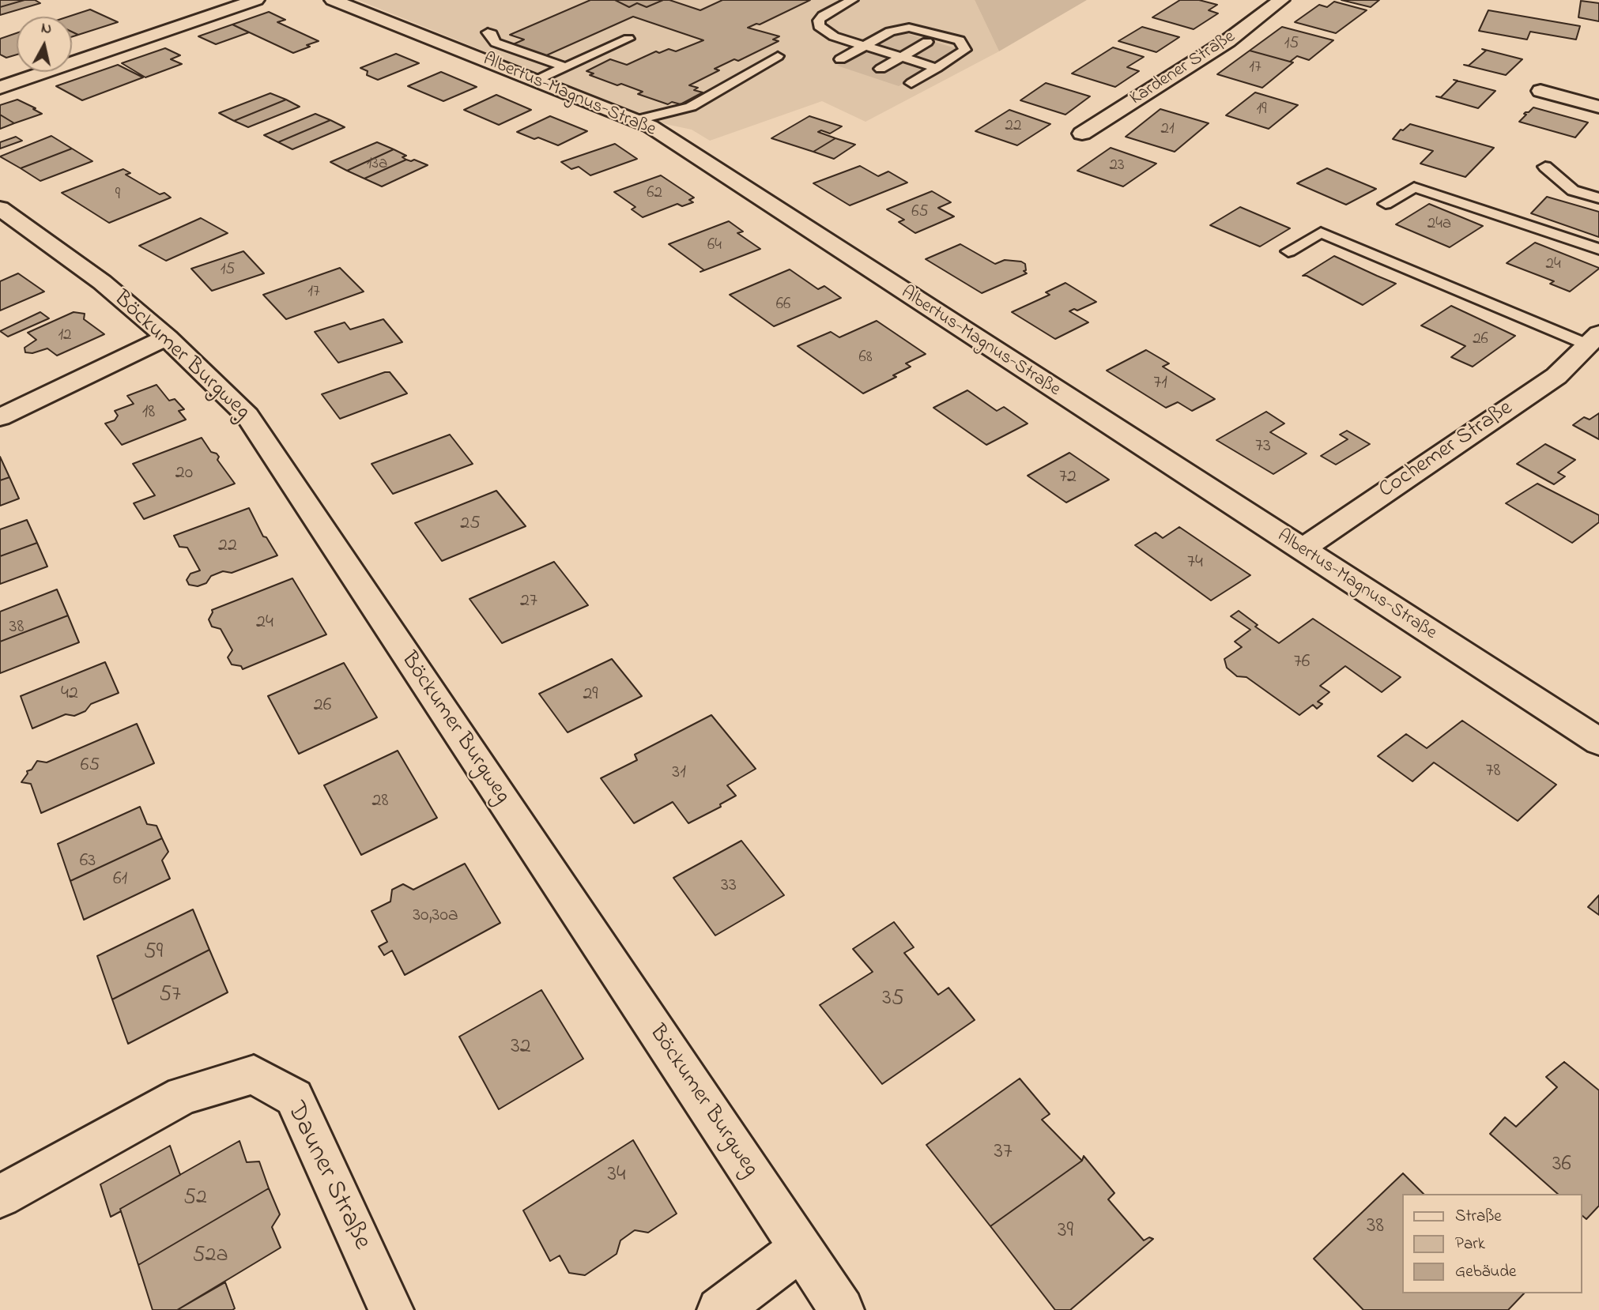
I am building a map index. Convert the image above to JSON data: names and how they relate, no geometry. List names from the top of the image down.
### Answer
{
  "streets": {
    "street": [
      "Kardener Straße",
      "Albertus-Magnus-Straße",
      "Böckumer Burgweg",
      "Cochemer Straße",
      "Dauner Straße"
    ]
  },
  "crossings": [
    ["Albertus-Magnus-Straße", "Cochemer Straße"]
  ],
  "house_numbers": [
    "15",
    "17",
    "19",
    "22",
    "21",
    "13a",
    "23",
    "62",
    "9",
    "65",
    "24a",
    "64",
    "24",
    "15",
    "17",
    "66",
    "12",
    "26",
    "68",
    "71",
    "18",
    "73",
    "20",
    "72",
    "25",
    "22",
    "74",
    "27",
    "24",
    "38",
    "76",
    "42",
    "29",
    "26",
    "65",
    "78",
    "31",
    "28",
    "63",
    "61",
    "33",
    "30,30a",
    "59",
    "57",
    "35",
    "32",
    "37",
    "36",
    "34",
    "52",
    "38",
    "39",
    "52a"
  ],
  "legend": ["Straße", "Park", "Gebäude"],
  "north": "top"
}
